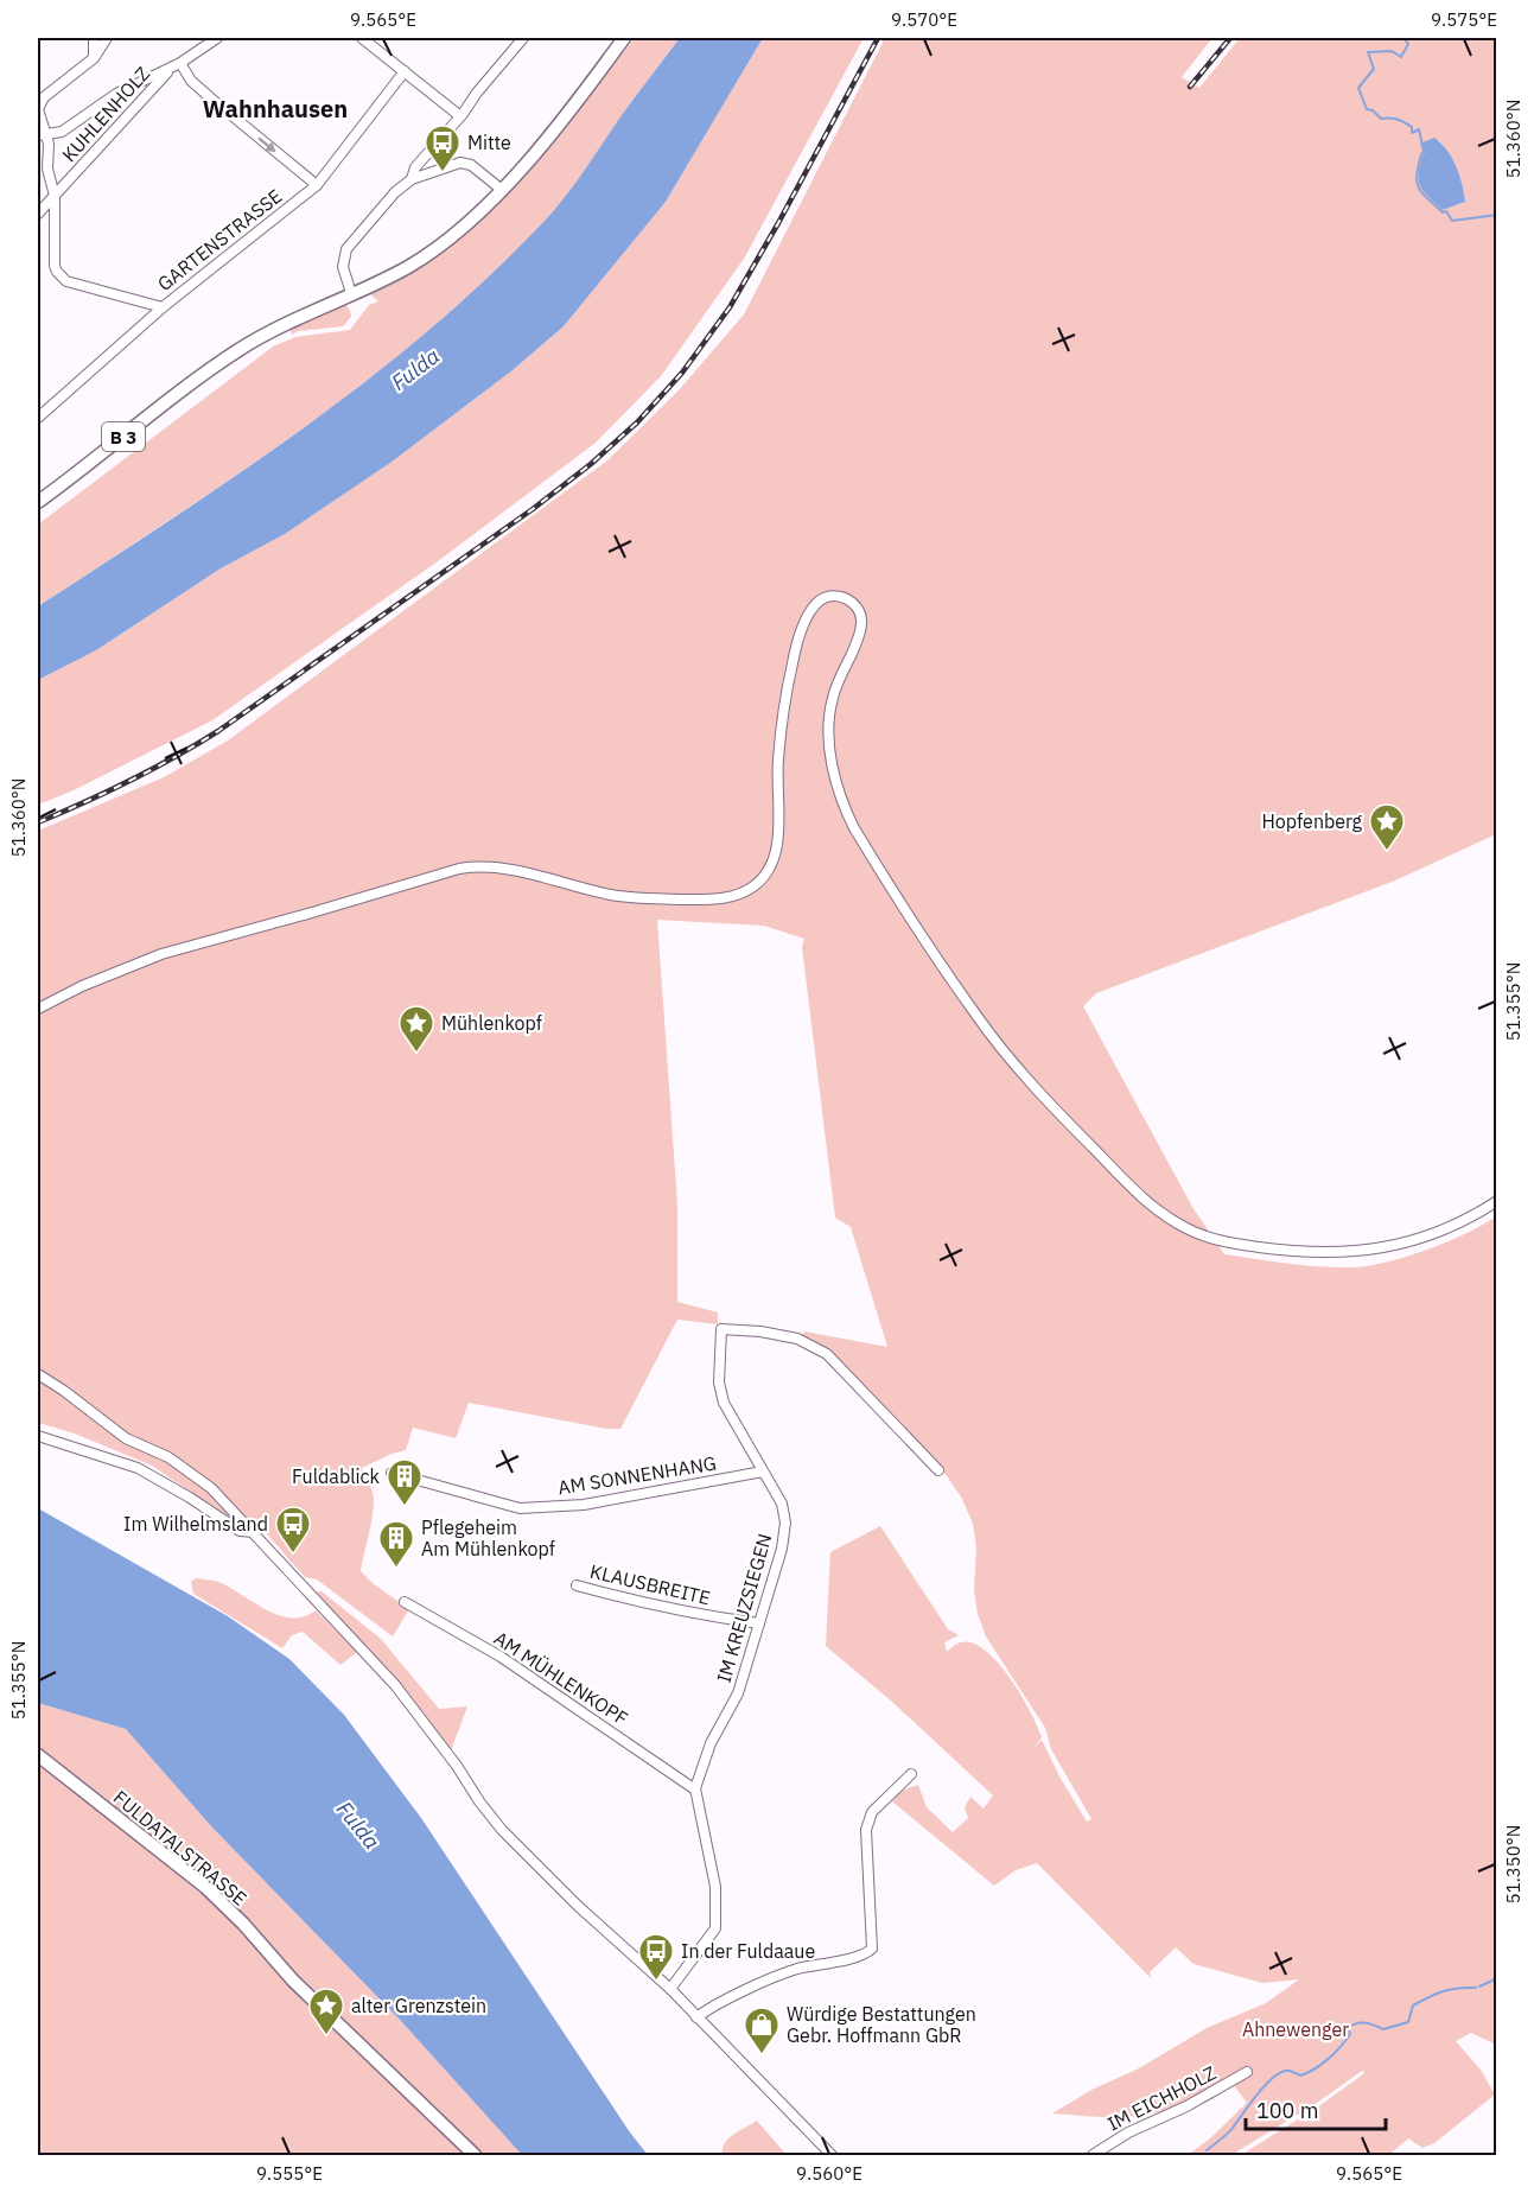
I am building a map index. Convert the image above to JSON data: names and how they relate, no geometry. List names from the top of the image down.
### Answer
{
  "streets": {
    "main road": ["B 3", "FULDATALSTRASSE"],
    "street": [
      "KUHLENHOLZ",
      "GARTENSTRASSE",
      "AM SONNENHANG",
      "KLAUSBREITE",
      "IM KREUZSIEGEN",
      "AM MÜHLENKOPF",
      "IM EICHHOLZ"
    ]
  },
  "crossings": [
    ["AM SONNENHANG", "IM KREUZSIEGEN"],
    ["KLAUSBREITE", "IM KREUZSIEGEN"],
    ["IM KREUZSIEGEN", "AM MÜHLENKOPF"]
  ],
  "districts": ["Wahnhausen"],
  "water": ["Fulda"],
  "parks": ["Ahnewenger"],
  "places": {
    "bus stop": ["Mitte", "Im Wilhelmsland", "In der Fuldaaue"],
    "place": ["Hopfenberg", "Mühlenkopf", "alter Grenzstein"],
    "building": ["Fuldablick", "Pflegeheim Am Mühlenkopf"],
    "shop": ["Würdige Bestattungen Gebr. Hoffmann GbR"]
  },
  "scale_bar": "100 m",
  "coordinates": [
    "9.565°E",
    "9.570°E",
    "9.575°E",
    "51.360°N",
    "51.355°N",
    "51.350°N",
    "9.555°E",
    "9.560°E"
  ]
}
